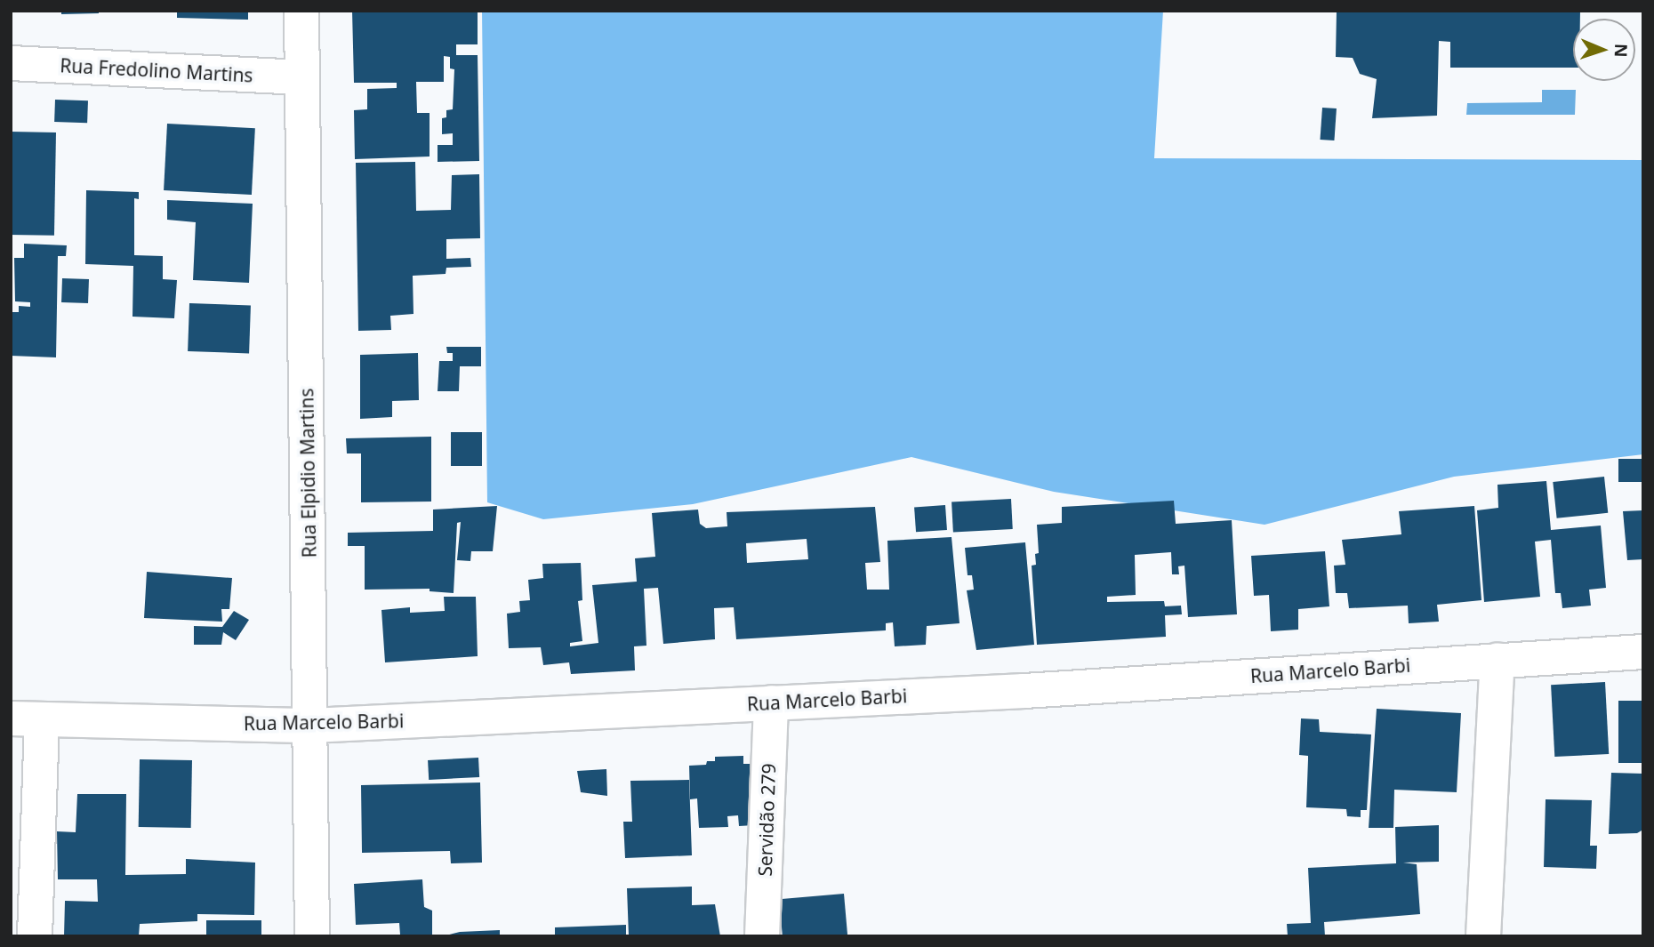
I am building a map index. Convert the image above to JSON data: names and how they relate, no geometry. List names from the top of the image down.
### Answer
{
  "streets": {
    "street": [
      "Rua Fredolino Martins",
      "Rua Elpidio Martins",
      "Rua Marcelo Barbi",
      "Servidão 279"
    ]
  },
  "crossings": [
    ["Rua Fredolino Martins", "Rua Elpidio Martins"],
    ["Rua Elpidio Martins", "Rua Marcelo Barbi"],
    ["Rua Marcelo Barbi", "Servidão 279"]
  ],
  "north": "right"
}
